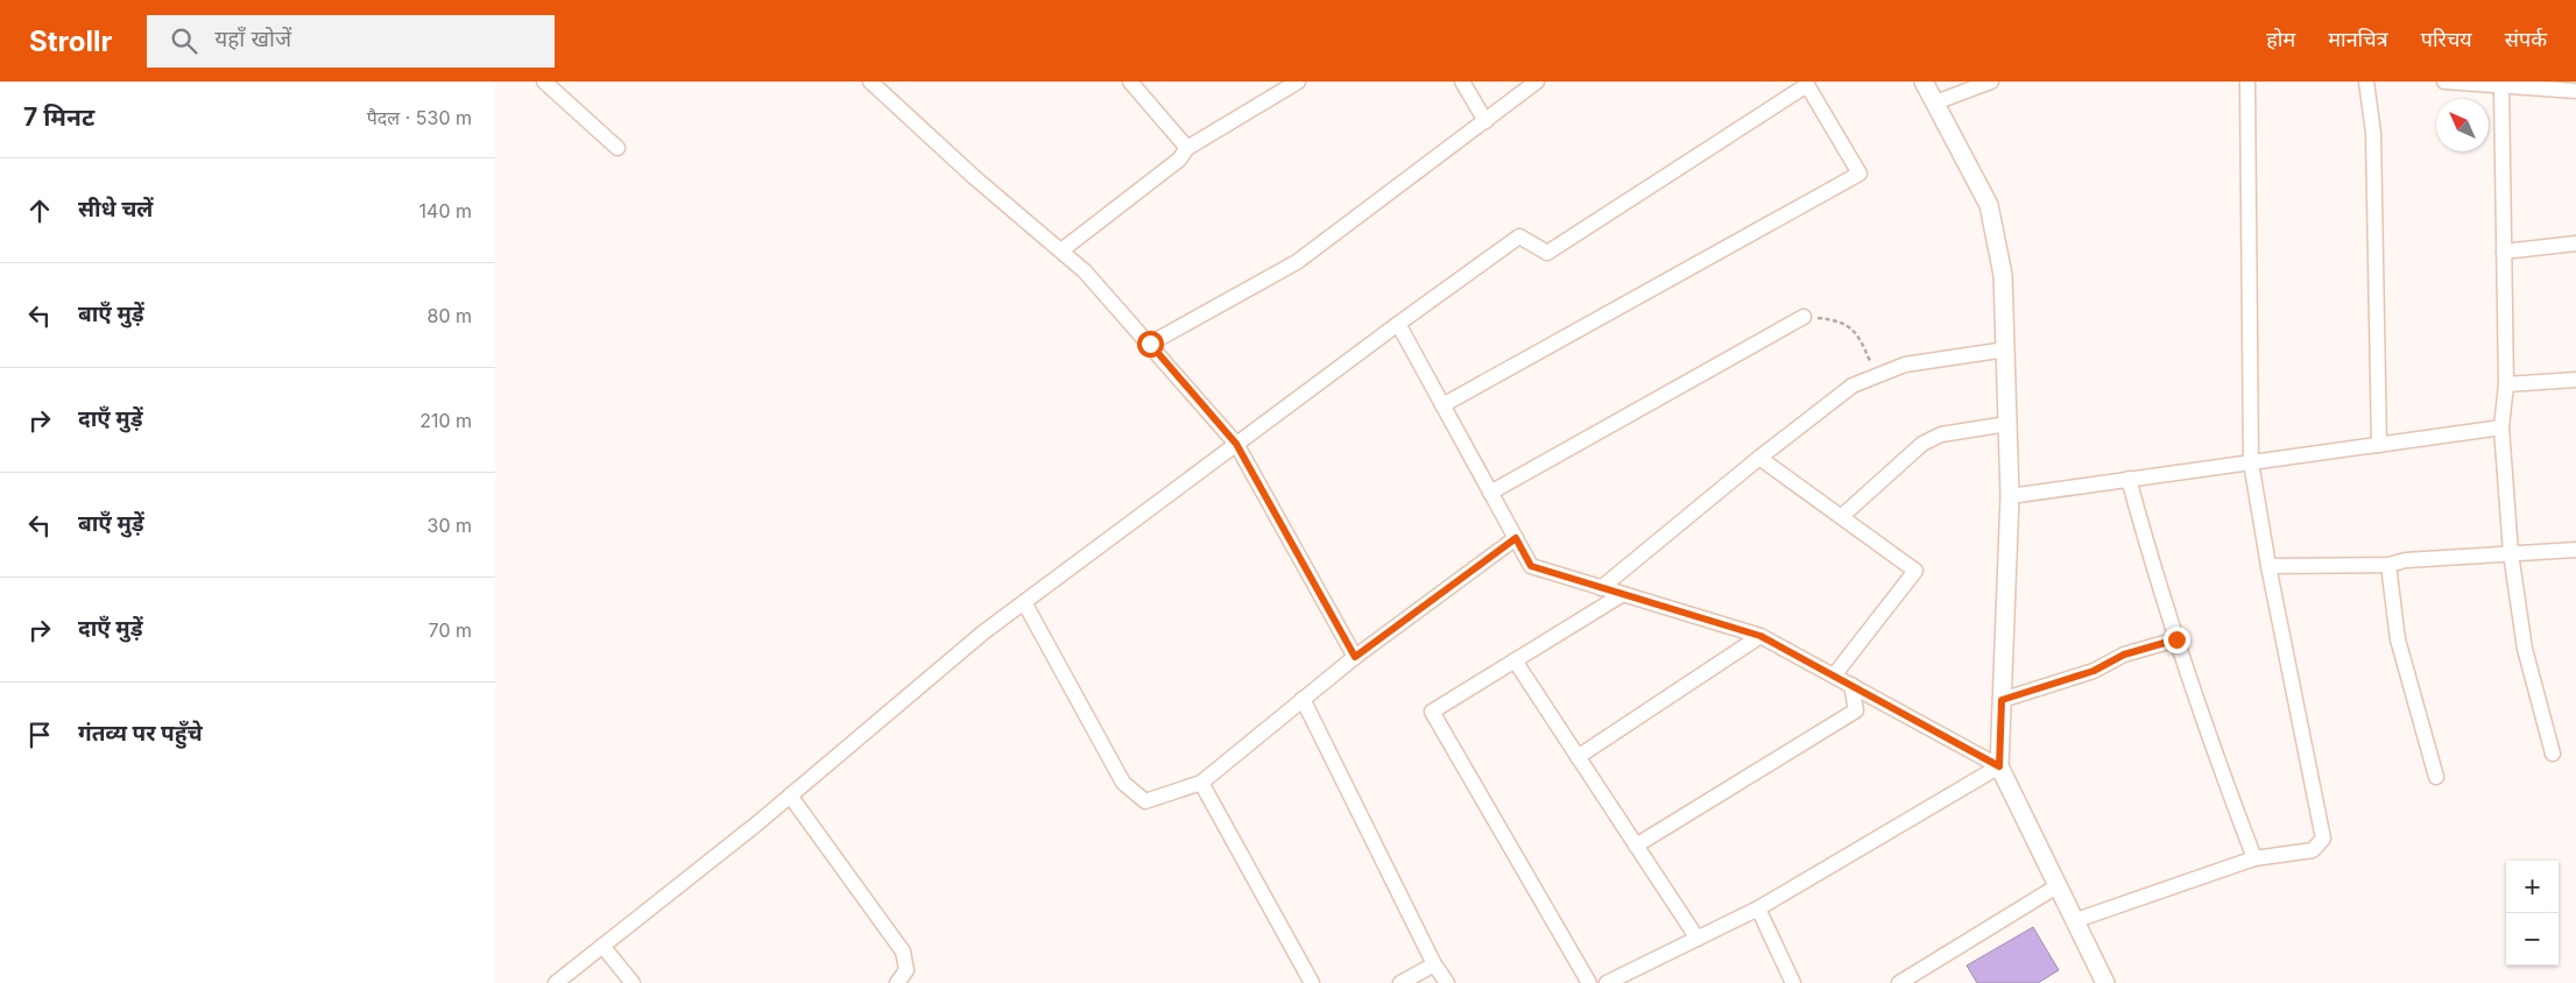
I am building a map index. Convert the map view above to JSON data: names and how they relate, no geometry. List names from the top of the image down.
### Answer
{
  "north": "top left",
  "page": {
    "header": "Strollr",
    "search": "यहाँ खोजें",
    "nav": [
      "होम",
      "मानचित्र",
      "परिचय",
      "संपर्क"
    ],
    "heading": ["7 मिनट", "पैदल · 530 m"],
    "list": [
      ["सीधे चलें", "140 m"],
      ["बाएँ मुड़ें", "80 m"],
      ["दाएँ मुड़ें", "210 m"],
      ["बाएँ मुड़ें", "30 m"],
      ["दाएँ मुड़ें", "70 m"],
      "गंतव्य पर पहुँचे"
    ],
    "map_buttons": ["+", "−"]
  }
}
